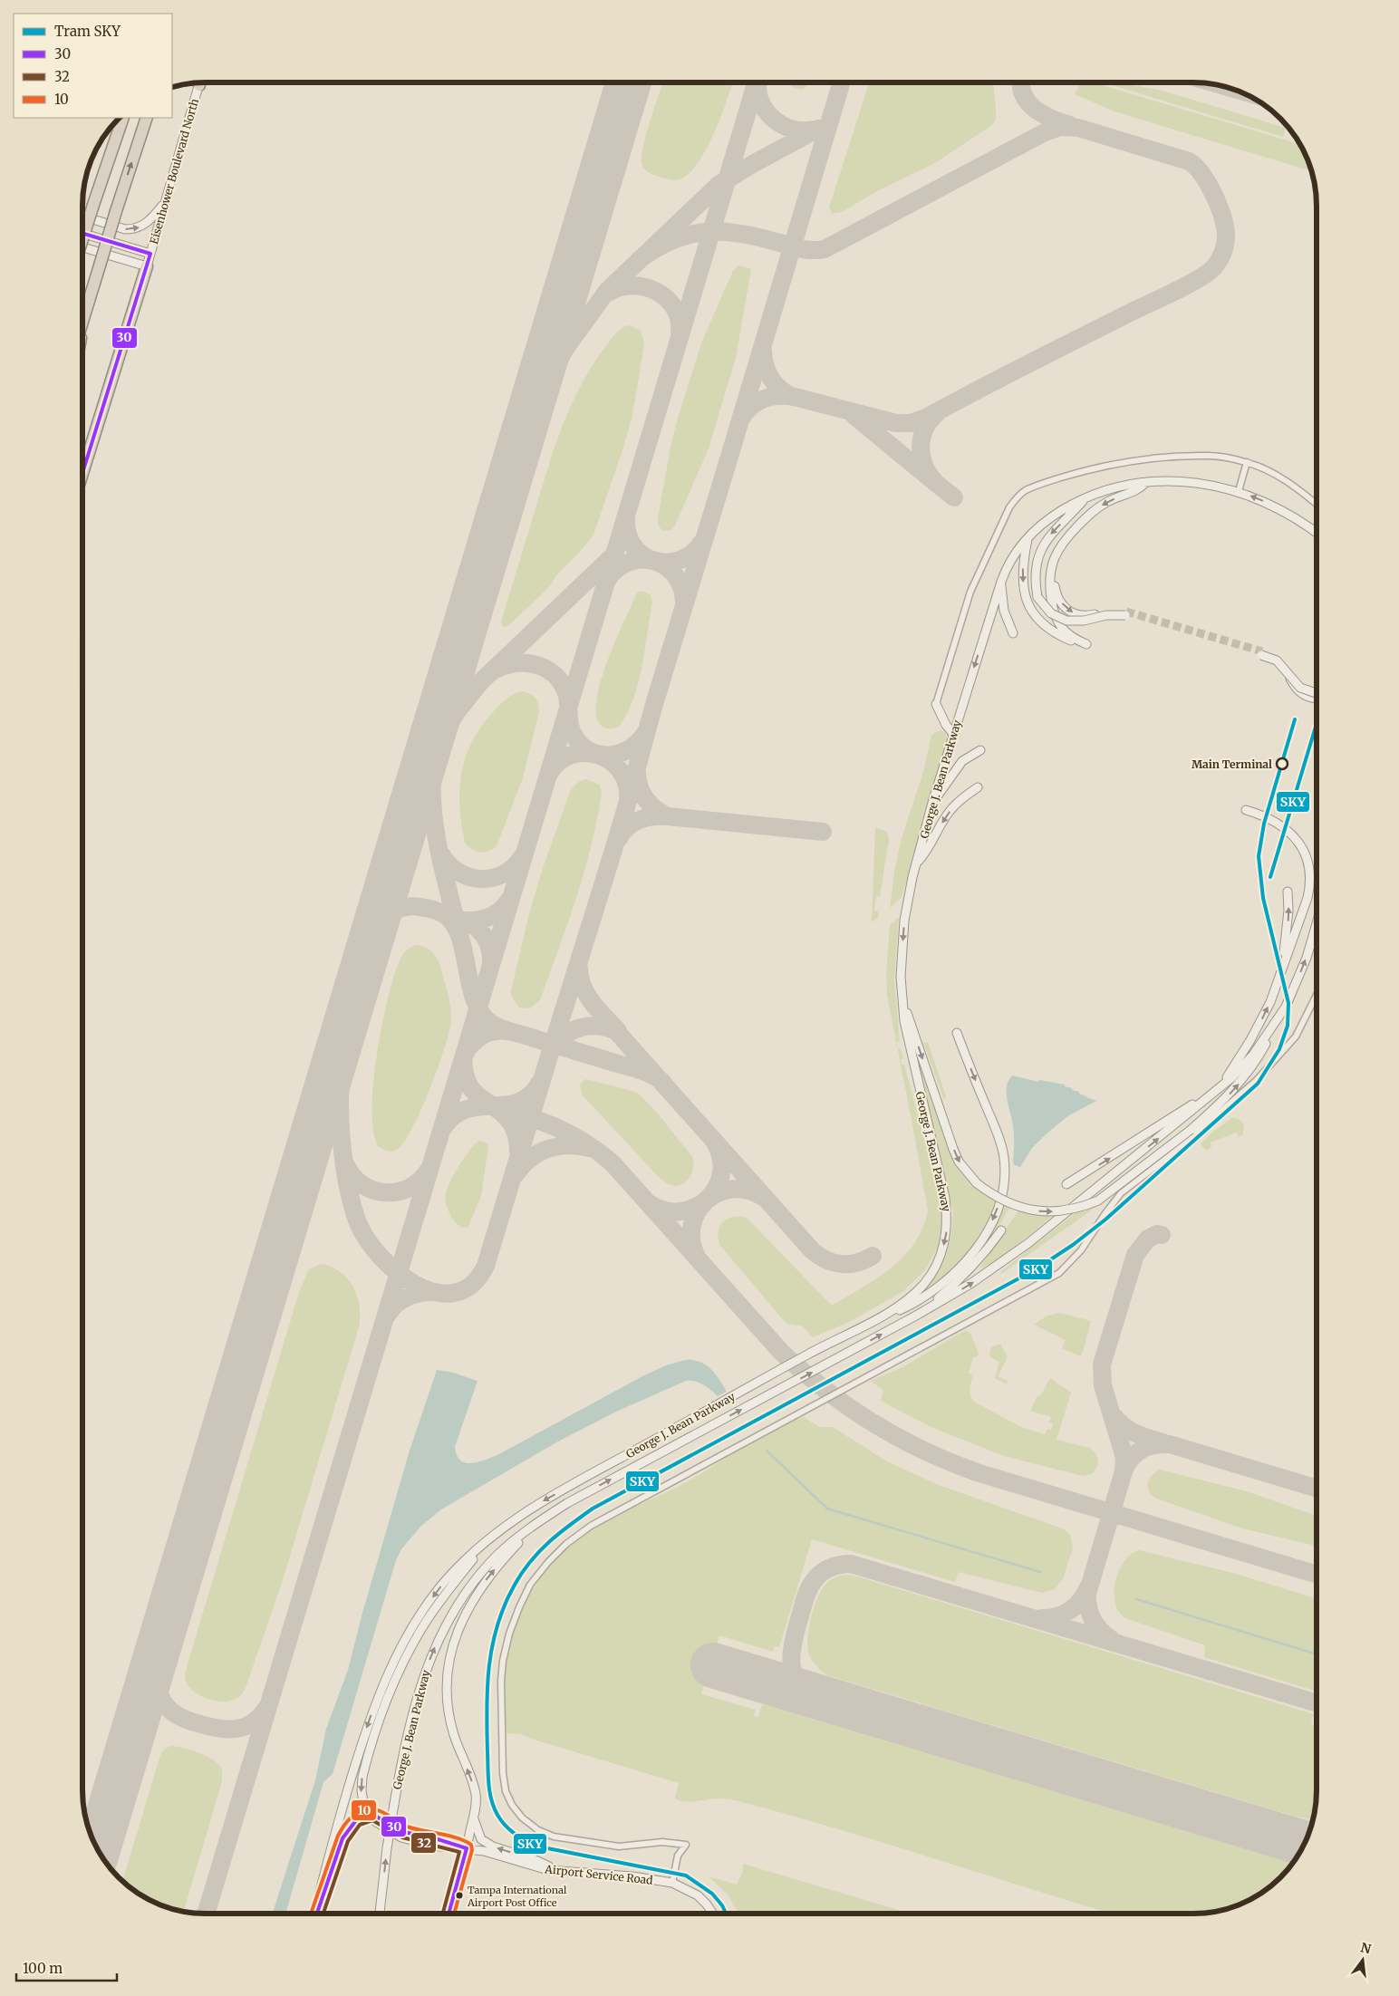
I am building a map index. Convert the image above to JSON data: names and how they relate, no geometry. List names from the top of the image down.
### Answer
{
  "streets": {
    "street": ["Eisenhower Boulevard North", "George J. Bean Parkway", "Airport Service Road"]
  },
  "places": ["Main Terminal", "Tampa International Airport Post Office"],
  "lines": [
    "transit line 30",
    "tram line SKY",
    "transit line 10",
    "transit line 32"
  ],
  "legend": [
    "Tram SKY",
    "30",
    "32",
    "10"
  ],
  "scale_bar": "100 m",
  "north": "top"
}
